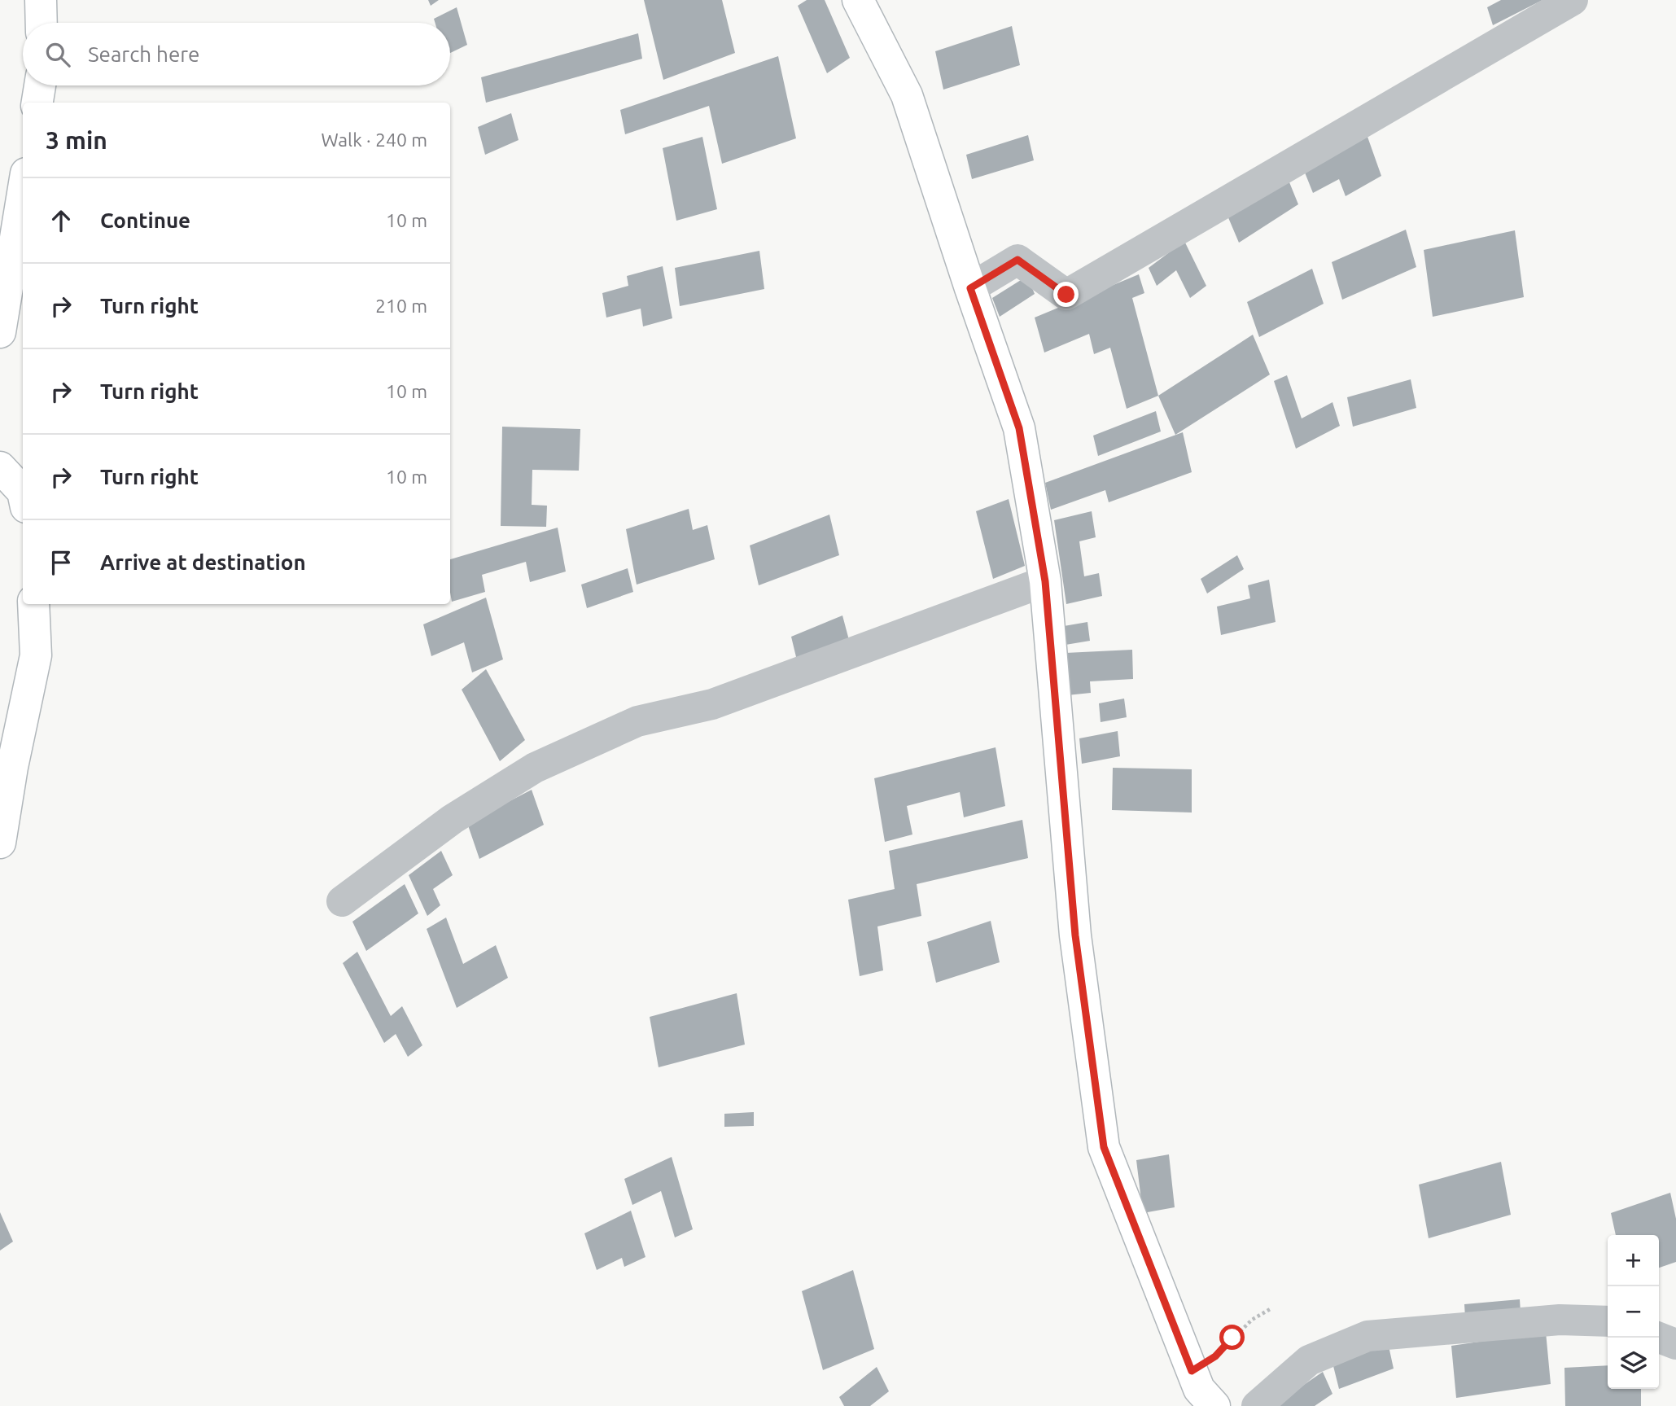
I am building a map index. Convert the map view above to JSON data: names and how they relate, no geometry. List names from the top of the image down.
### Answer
{
  "page": {
    "search": "Search here",
    "heading": ["3 min", "Walk · 240 m"],
    "list": [
      ["Continue", "10 m"],
      ["Turn right", "210 m"],
      ["Turn right", "10 m"],
      ["Turn right", "10 m"],
      "Arrive at destination"
    ],
    "map_buttons": ["+", "−"]
  }
}
